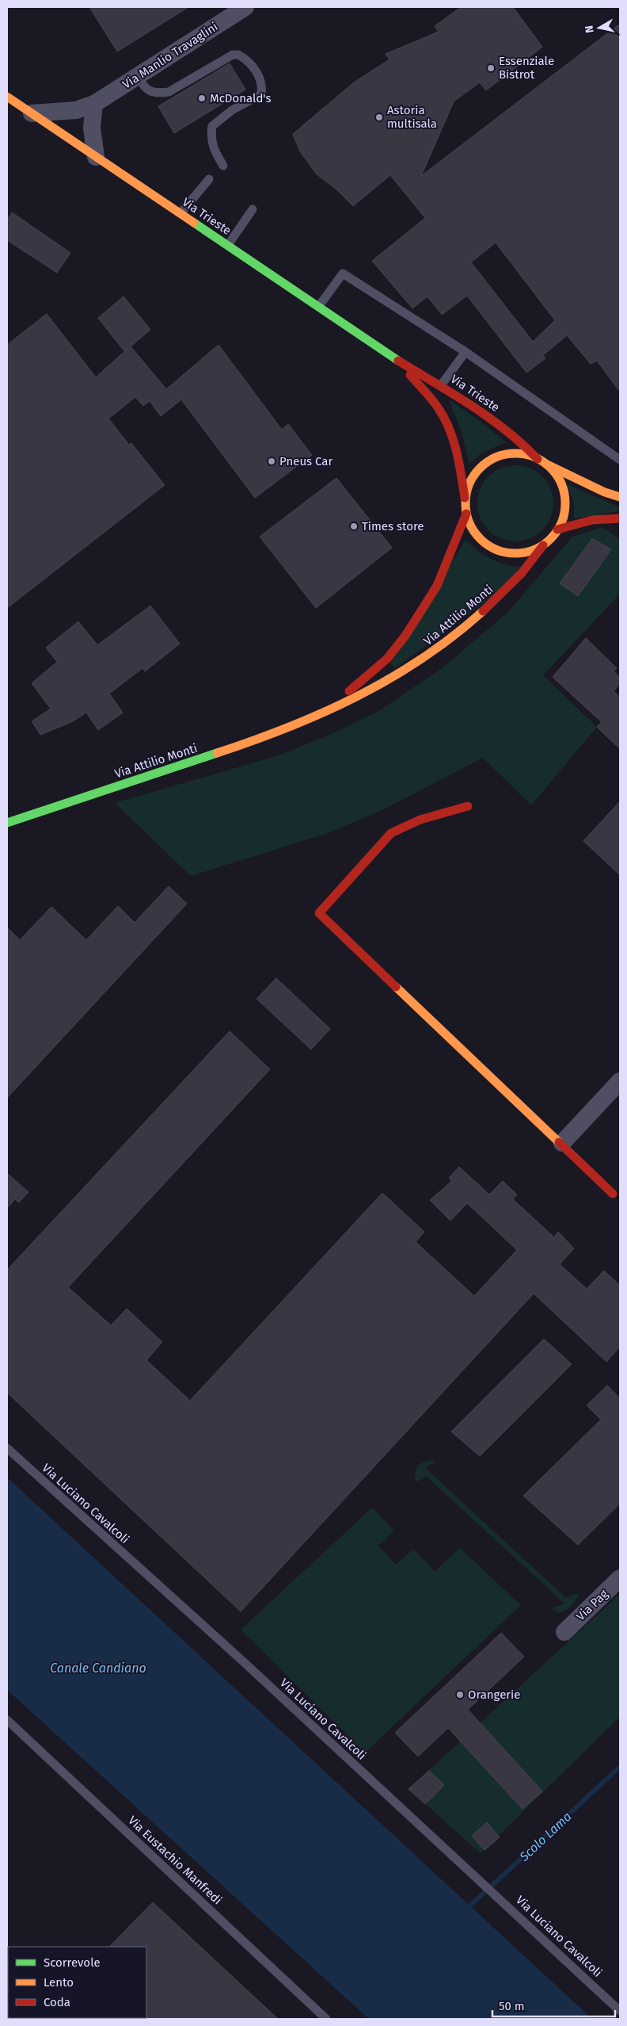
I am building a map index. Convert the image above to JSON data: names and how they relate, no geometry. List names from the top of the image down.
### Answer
{
  "streets": {
    "main road": ["Via Trieste", "Via Attilio Monti"],
    "street": ["Via Manlio Travaglini", "Via Pag"],
    "lane": ["Via Luciano Cavalcoli", "Via Eustachio Manfredi"]
  },
  "crossings": [
    ["Via Manlio Travaglini", "Via Trieste"],
    ["Via Trieste", "Via Attilio Monti"]
  ],
  "water": ["Canale Candiano", "Scolo Lama"],
  "places": [
    "Essenziale Bistrot",
    "McDonald's",
    "Astoria multisala",
    "Pneus Car",
    "Times store",
    "Orangerie"
  ],
  "legend": ["Scorrevole", "Lento", "Coda"],
  "scale_bar": "50 m",
  "north": "left"
}
